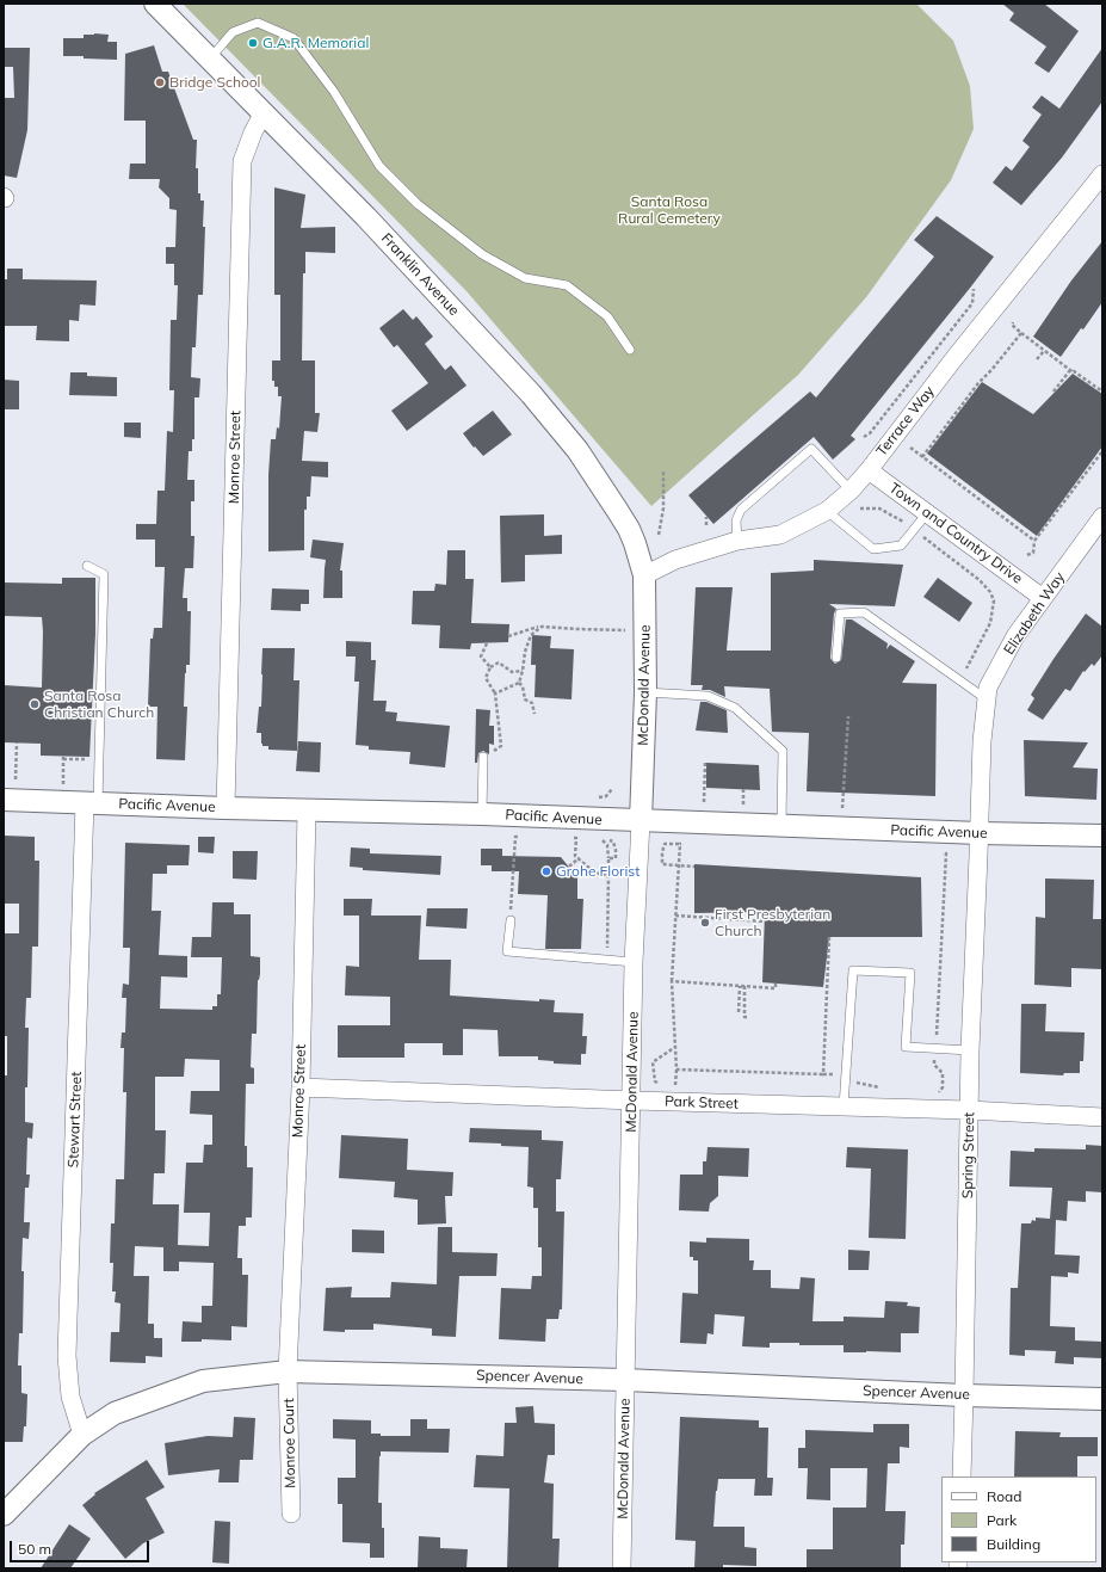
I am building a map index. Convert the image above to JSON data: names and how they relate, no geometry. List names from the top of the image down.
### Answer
{
  "streets": {
    "street": [
      "Franklin Avenue",
      "Terrace Way",
      "Monroe Street",
      "Town and Country Drive",
      "Elizabeth Way",
      "McDonald Avenue",
      "Pacific Avenue",
      "Park Street",
      "Stewart Street",
      "Spring Street",
      "Spencer Avenue",
      "Monroe Court"
    ]
  },
  "crossings": [
    ["Franklin Avenue", "Terrace Way"],
    ["Franklin Avenue", "Monroe Street"],
    ["Franklin Avenue", "McDonald Avenue"],
    ["Terrace Way", "Town and Country Drive"],
    ["Terrace Way", "McDonald Avenue"],
    ["Monroe Street", "Pacific Avenue"],
    ["Monroe Street", "Park Street"],
    ["Monroe Street", "Spencer Avenue"],
    ["Monroe Street", "Monroe Court"],
    ["Town and Country Drive", "Elizabeth Way"],
    ["Elizabeth Way", "Pacific Avenue"],
    ["Elizabeth Way", "Spring Street"],
    ["McDonald Avenue", "Pacific Avenue"],
    ["McDonald Avenue", "Park Street"],
    ["McDonald Avenue", "Spencer Avenue"],
    ["Pacific Avenue", "Stewart Street"],
    ["Pacific Avenue", "Spring Street"],
    ["Park Street", "Spring Street"],
    ["Stewart Street", "Spencer Avenue"],
    ["Spring Street", "Spencer Avenue"],
    ["Spencer Avenue", "Monroe Court"]
  ],
  "parks": ["Santa Rosa Rural Cemetery"],
  "places": [
    "G.A.R. Memorial",
    "Bridge School",
    "Santa Rosa Christian Church",
    "Grohe Florist",
    "First Presbyterian Church"
  ],
  "legend": ["Road", "Park", "Building"],
  "scale_bar": "50 m"
}
